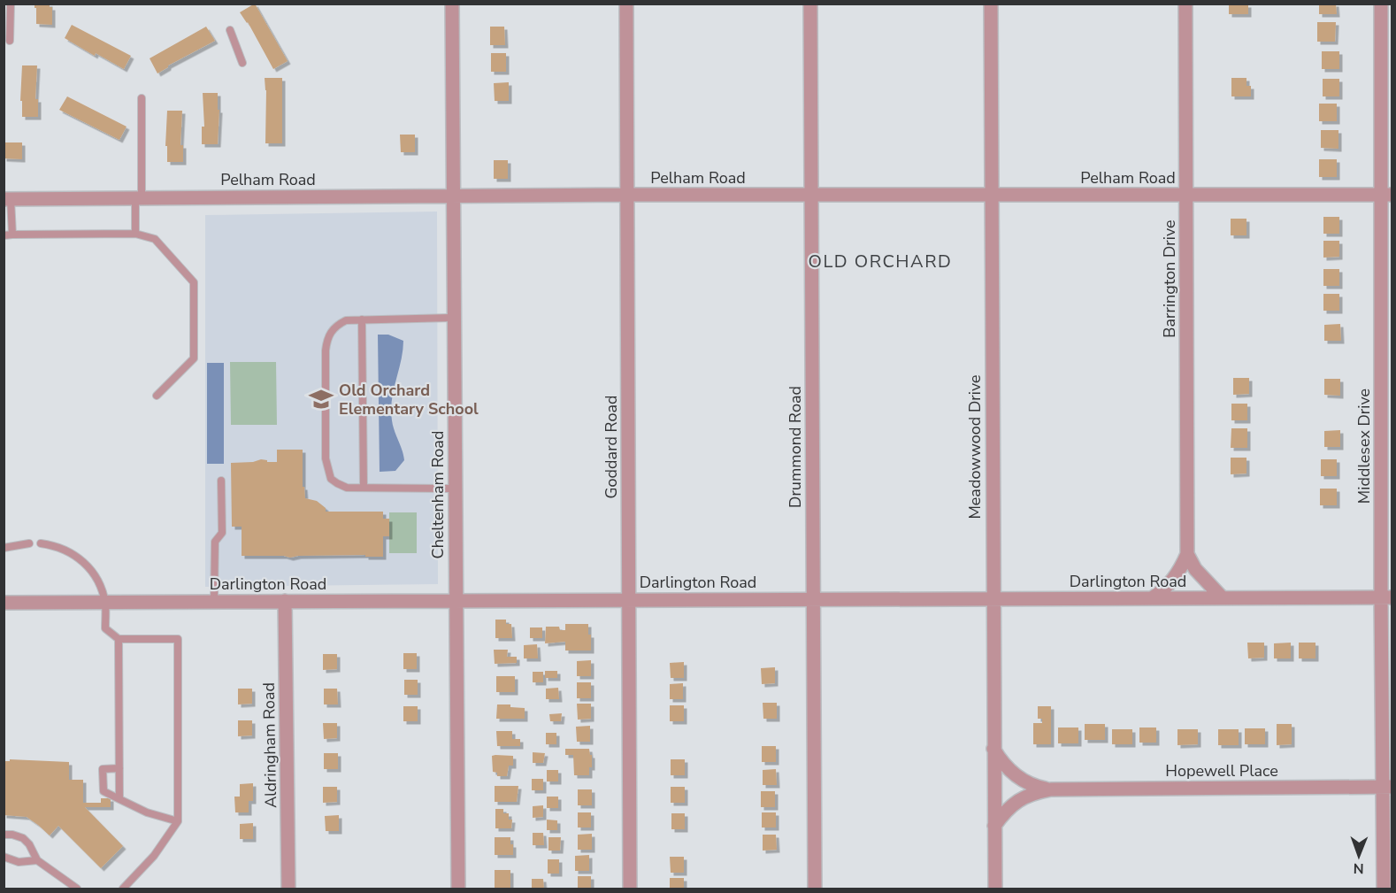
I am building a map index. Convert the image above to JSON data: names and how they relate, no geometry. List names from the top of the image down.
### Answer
{
  "streets": {
    "street": [
      "Pelham Road",
      "Barrington Drive",
      "Middlesex Drive",
      "Goddard Road",
      "Drummond Road",
      "Meadowwood Drive",
      "Cheltenham Road",
      "Darlington Road",
      "Aldringham Road",
      "Hopewell Place"
    ]
  },
  "crossings": [
    ["Pelham Road", "Barrington Drive"],
    ["Pelham Road", "Middlesex Drive"],
    ["Pelham Road", "Goddard Road"],
    ["Pelham Road", "Drummond Road"],
    ["Pelham Road", "Meadowwood Drive"],
    ["Pelham Road", "Cheltenham Road"],
    ["Barrington Drive", "Darlington Road"],
    ["Middlesex Drive", "Darlington Road"],
    ["Middlesex Drive", "Hopewell Place"],
    ["Goddard Road", "Darlington Road"],
    ["Drummond Road", "Darlington Road"],
    ["Meadowwood Drive", "Darlington Road"],
    ["Meadowwood Drive", "Hopewell Place"],
    ["Cheltenham Road", "Darlington Road"],
    ["Darlington Road", "Aldringham Road"]
  ],
  "districts": ["OLD ORCHARD"],
  "places": {
    "school or university": ["Old Orchard Elementary School"]
  },
  "north": "bottom"
}
